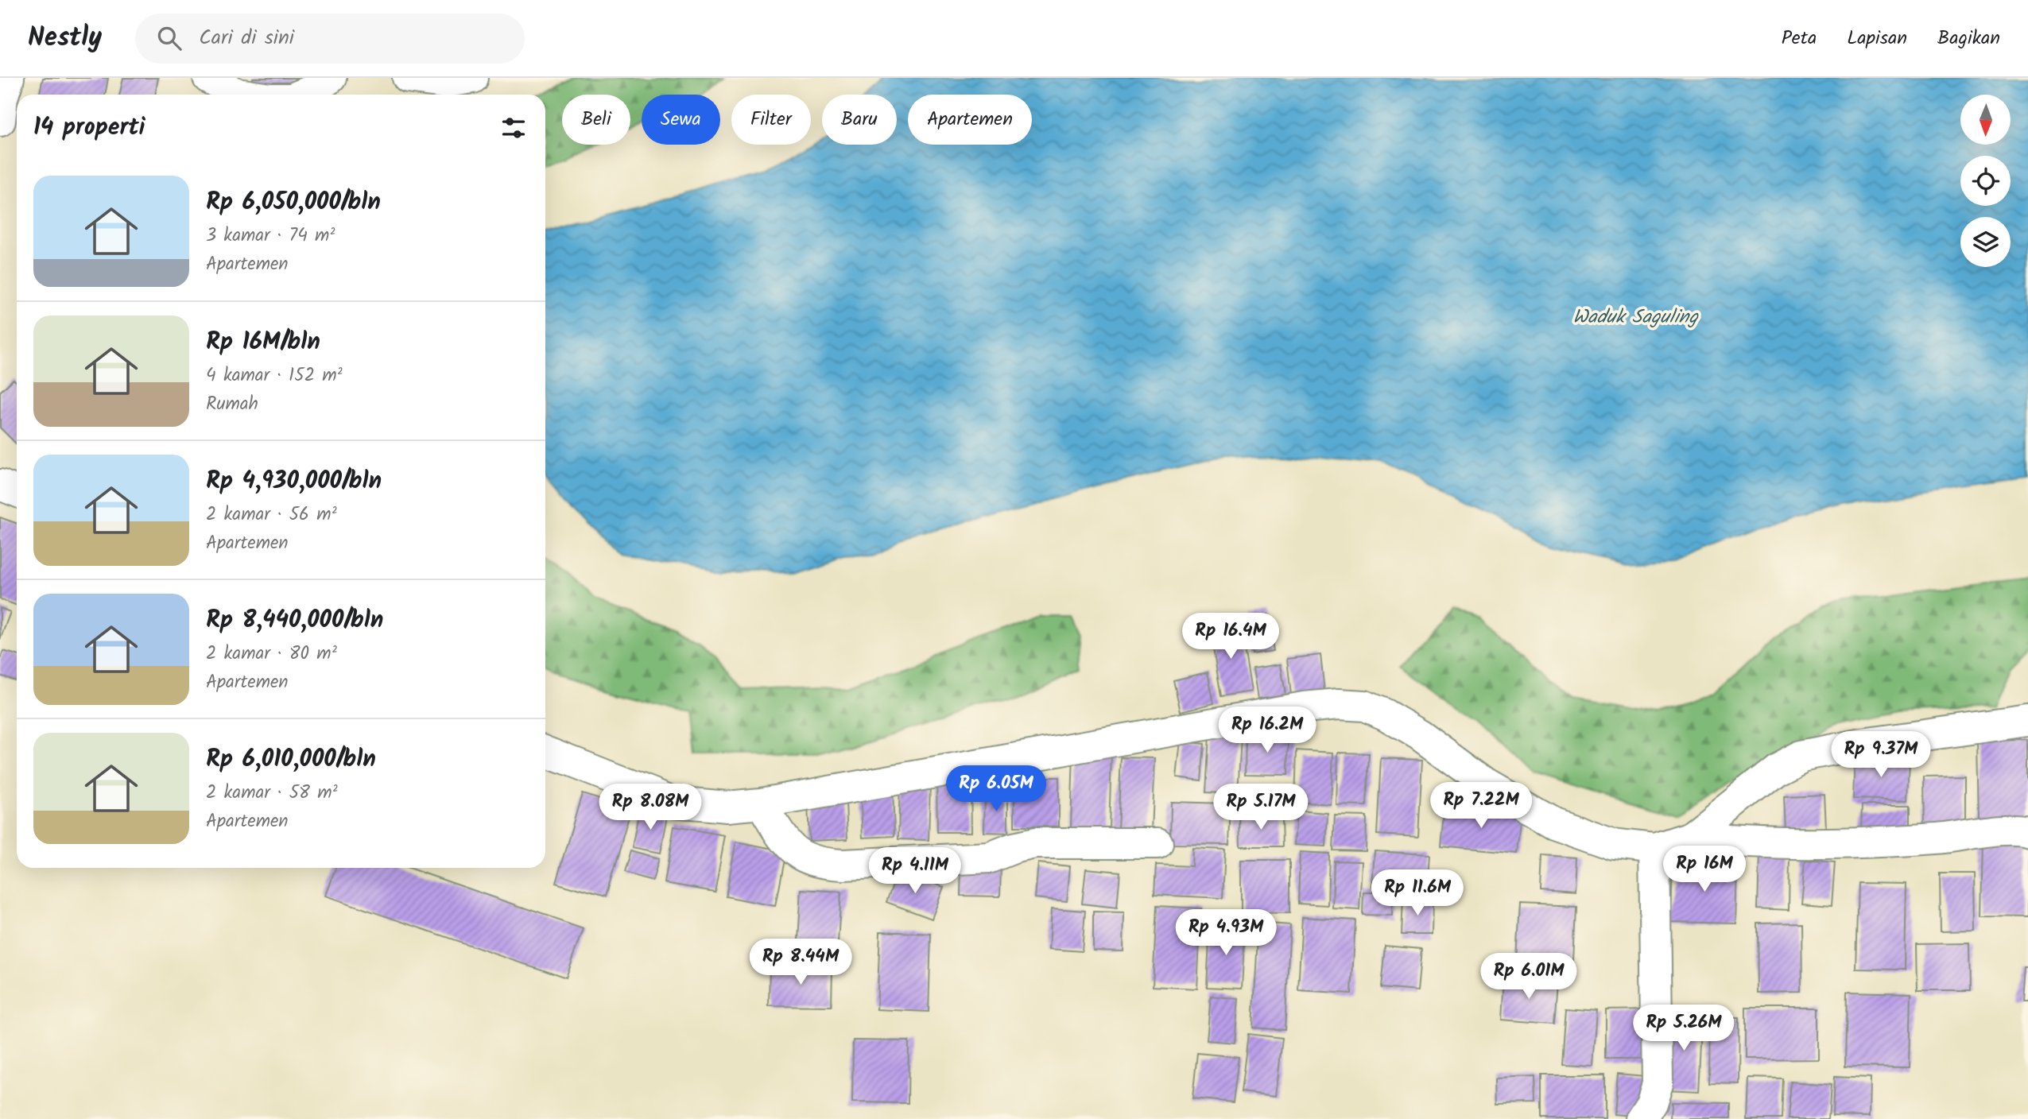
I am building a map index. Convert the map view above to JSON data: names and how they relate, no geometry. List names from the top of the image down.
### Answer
{
  "water": ["Waduk Saguling"],
  "north": "bottom",
  "page": {
    "header": "Nestly",
    "search": "Cari di sini",
    "nav": ["Peta", "Lapisan", "Bagikan"],
    "chip": [
      "Beli",
      "Sewa",
      "Filter",
      "Baru",
      "Apartemen"
    ],
    "heading": "14 properti",
    "list": [
      {
        "name": "Rp 6,050,000/bln",
        "note": "3 kamar · 74 m² · Apartemen"
      },
      {
        "name": "Rp 16M/bln",
        "note": "4 kamar · 152 m² · Rumah"
      },
      {
        "name": "Rp 4,930,000/bln",
        "note": "2 kamar · 56 m² · Apartemen"
      },
      {
        "name": "Rp 8,440,000/bln",
        "note": "2 kamar · 80 m² · Apartemen"
      },
      {
        "name": "Rp 6,010,000/bln",
        "note": "2 kamar · 58 m² · Apartemen"
      }
    ],
    "price": [
      "Rp 16.4M",
      "Rp 16.2M",
      "Rp 9.37M",
      "Rp 6.05M",
      "Rp 7.22M",
      "Rp 8.08M",
      "Rp 5.17M",
      "Rp 16M",
      "Rp 4.11M",
      "Rp 11.6M",
      "Rp 4.93M",
      "Rp 8.44M",
      "Rp 6.01M",
      "Rp 5.26M"
    ]
  }
}
